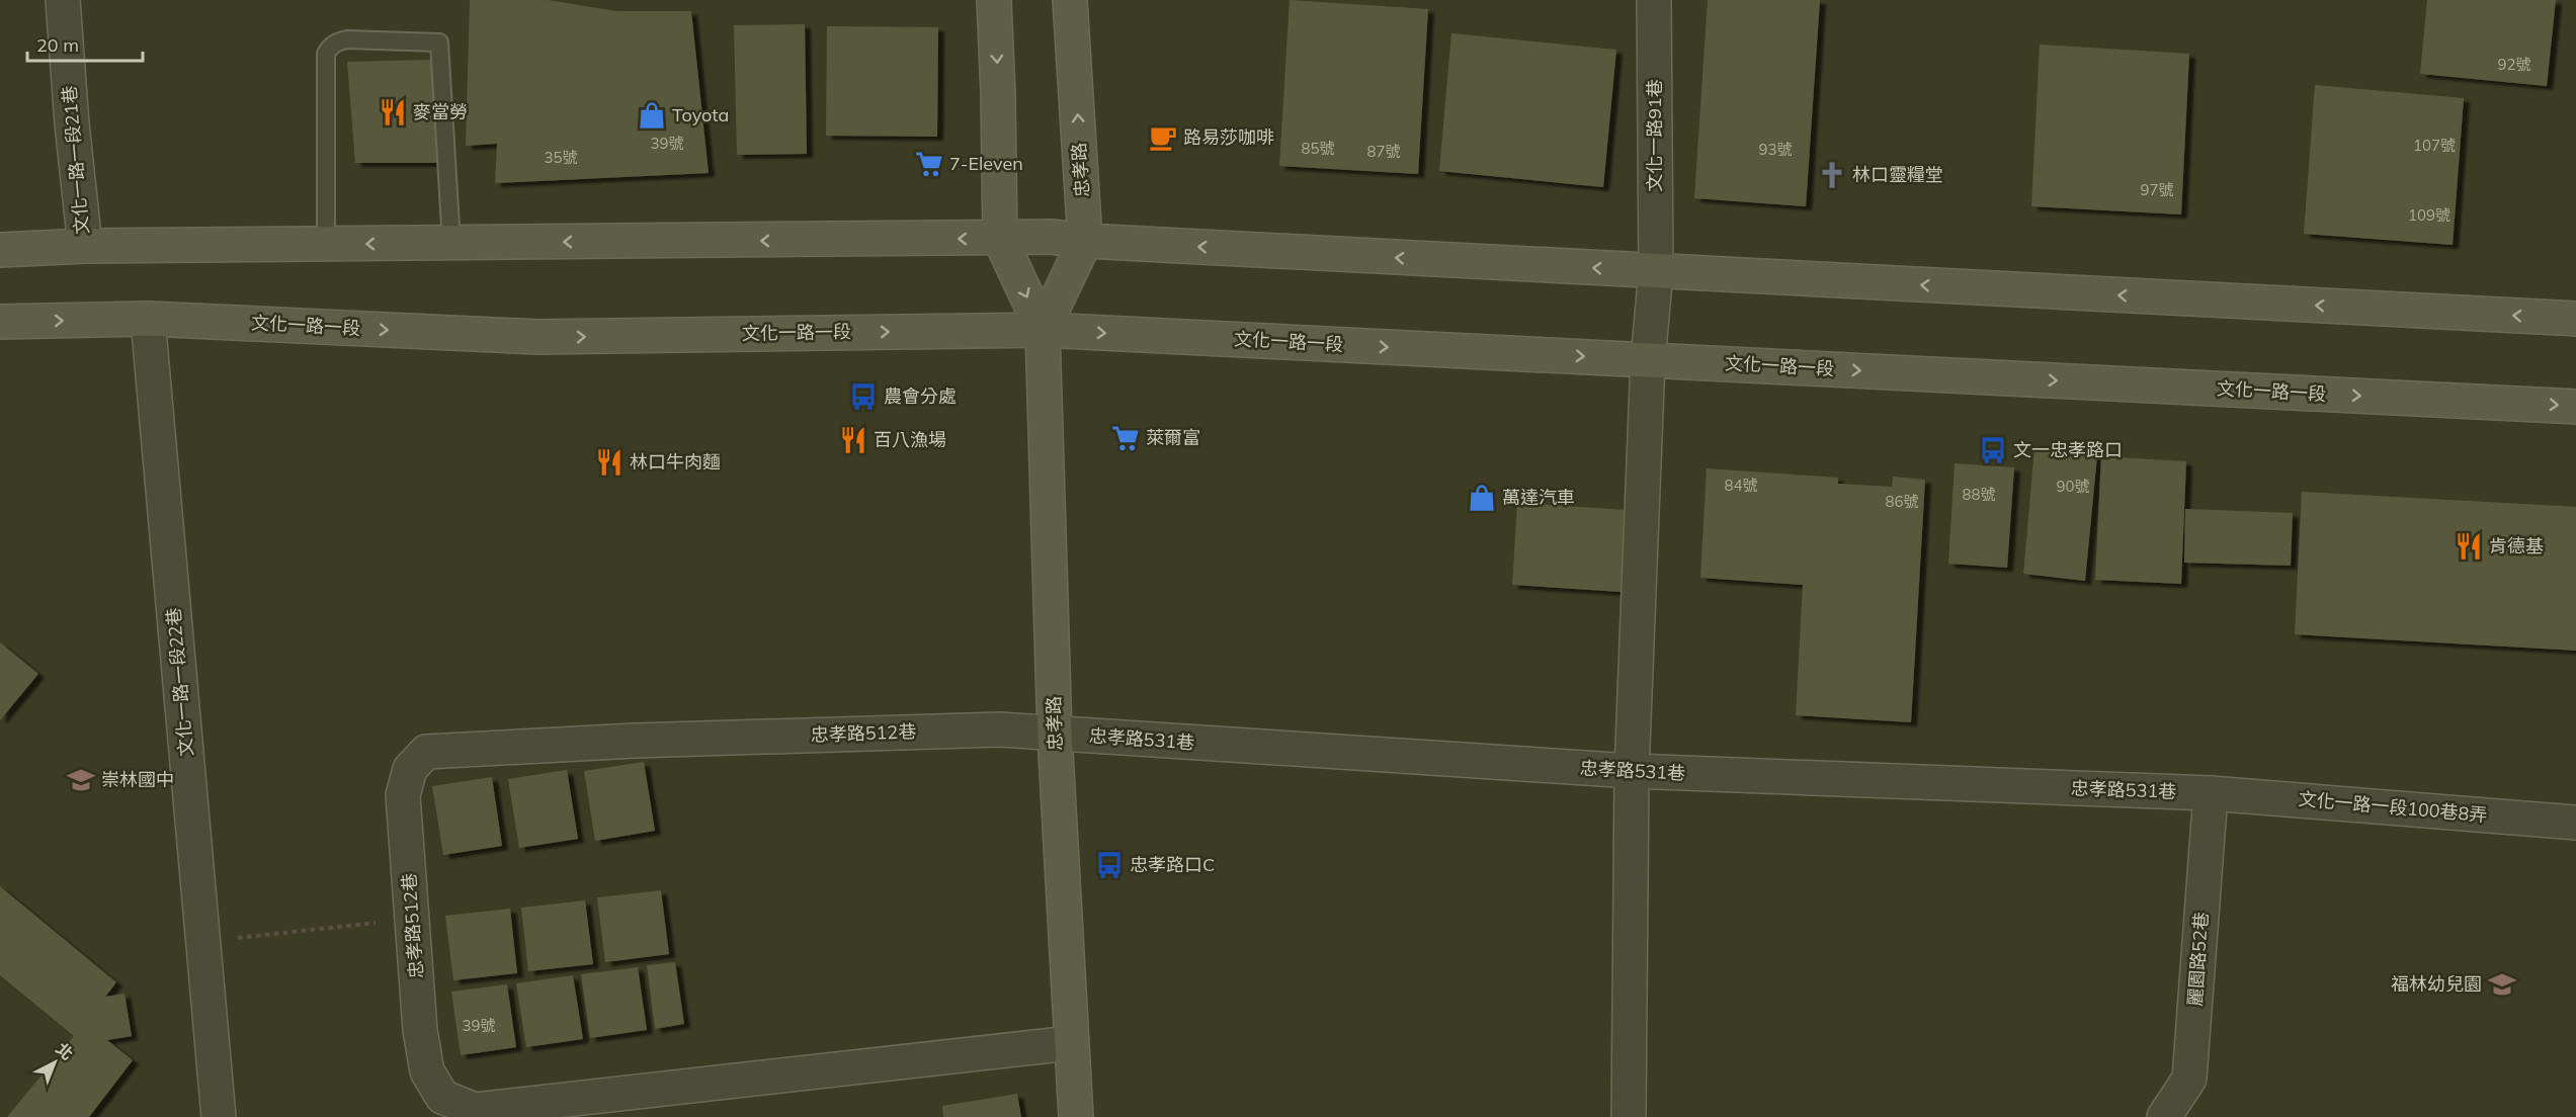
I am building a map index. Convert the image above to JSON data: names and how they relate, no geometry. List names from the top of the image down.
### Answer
{
  "streets": {
    "main road": ["忠孝路", "文化一路一段"],
    "street": [
      "文化一路91巷",
      "文化一路一段21巷",
      "文化一路一段22巷",
      "忠孝路512巷",
      "忠孝路531巷",
      "文化一路一段100巷8弄",
      "麗園路52巷"
    ]
  },
  "crossings": [
    ["文化一路91巷", "文化一路一段"],
    ["文化一路91巷", "忠孝路531巷"],
    ["忠孝路", "文化一路一段"],
    ["忠孝路", "忠孝路512巷"],
    ["忠孝路", "忠孝路531巷"],
    ["文化一路一段", "文化一路一段22巷"],
    ["忠孝路512巷", "忠孝路531巷"],
    ["忠孝路531巷", "文化一路一段100巷8弄"],
    ["忠孝路531巷", "麗園路52巷"],
    ["文化一路一段100巷8弄", "麗園路52巷"]
  ],
  "places": {
    "restaurant": [
      "麥當勞",
      "百八漁場",
      "林口牛肉麵",
      "肯德基"
    ],
    "shop": ["Toyota", "萬達汽車"],
    "cafe": ["路易莎咖啡"],
    "supermarket": ["7-Eleven", "萊爾富"],
    "church": ["林口靈糧堂"],
    "bus stop": ["農會分處", "文一忠孝路口", "忠孝路口C"],
    "school or university": ["崇林國中", "福林幼兒園"]
  },
  "house_numbers": [
    "92號",
    "39號",
    "107號",
    "85號",
    "93號",
    "87號",
    "35號",
    "97號",
    "109號",
    "84號",
    "90號",
    "88號",
    "86號",
    "39號"
  ],
  "scale_bar": "20 m",
  "north": "top right"
}
